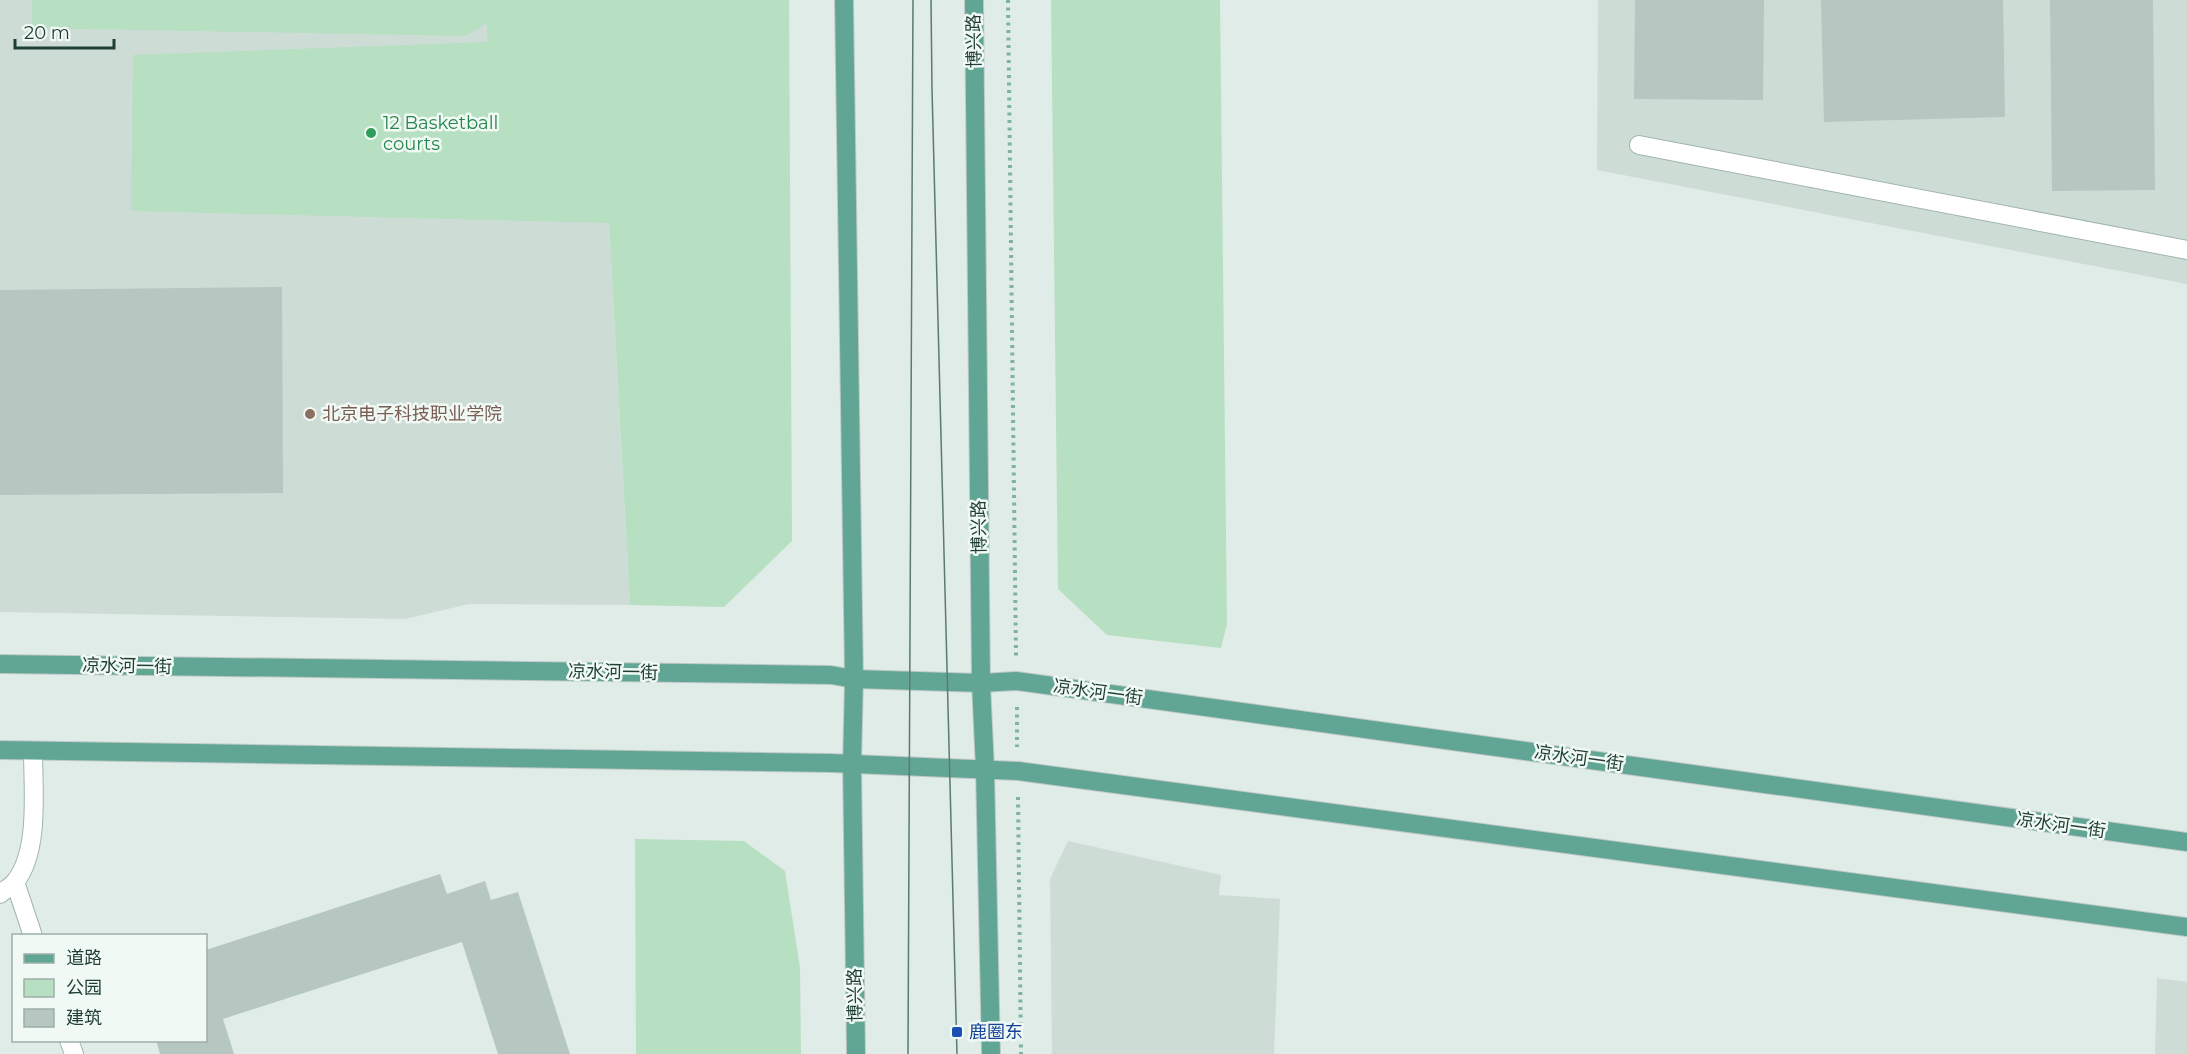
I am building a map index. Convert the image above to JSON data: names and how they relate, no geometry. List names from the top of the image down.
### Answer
{
  "streets": {
    "main road": ["博兴路", "凉水河一街"]
  },
  "crossings": [
    ["博兴路", "凉水河一街"]
  ],
  "places": {
    "other": ["12 Basketball courts", "北京电子科技职业学院"],
    "transit": ["鹿圈东"]
  },
  "legend": ["道路", "公园", "建筑"],
  "scale_bar": "20 m"
}
